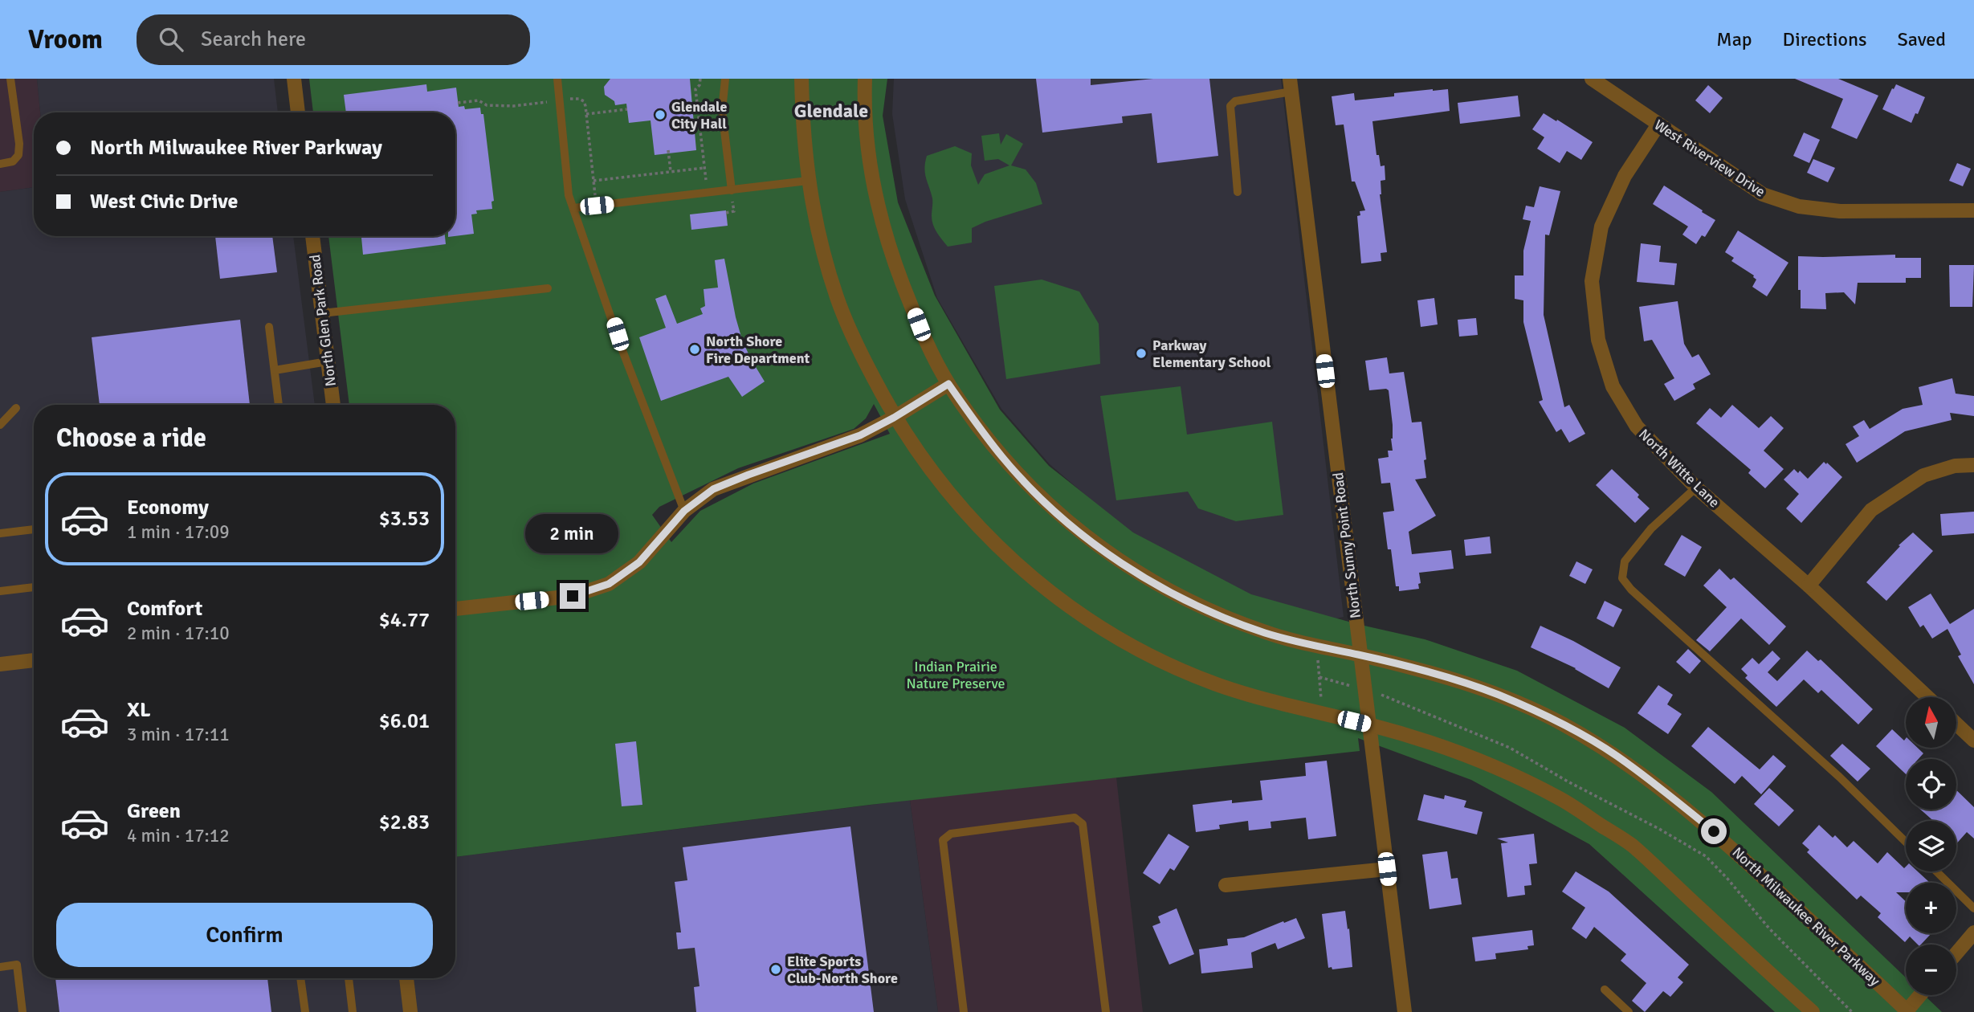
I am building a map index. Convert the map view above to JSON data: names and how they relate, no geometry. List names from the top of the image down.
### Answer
{
  "streets": {
    "street": [
      "West Riverview Drive",
      "North Glen Park Road",
      "North Witte Lane",
      "North Sunny Point Road",
      "North Milwaukee River Parkway"
    ]
  },
  "crossings": [
    ["West Riverview Drive", "North Witte Lane"],
    ["North Sunny Point Road", "North Milwaukee River Parkway"]
  ],
  "districts": ["Glendale"],
  "parks": ["Indian Prairie Nature Preserve"],
  "places": [
    "Glendale City Hall",
    "North Shore Fire Department",
    "Parkway Elementary School",
    "Elite Sports Club-North Shore"
  ],
  "north": "top",
  "page": {
    "header": "Vroom",
    "search": "Search here",
    "nav": ["Map", "Directions", "Saved"],
    "banner": ["North Milwaukee River Parkway", "West Civic Drive"],
    "heading": "Choose a ride",
    "list": [
      {
        "name": "Economy",
        "note": "1 min · 17:09",
        "value": "$3.53"
      },
      {
        "name": "Comfort",
        "note": "2 min · 17:10",
        "value": "$4.77"
      },
      {
        "name": "XL",
        "note": "3 min · 17:11",
        "value": "$6.01"
      },
      {
        "name": "Green",
        "note": "4 min · 17:12",
        "value": "$2.83"
      }
    ],
    "bubble": "2 min",
    "map_buttons": ["+", "−"],
    "buttons": "Confirm"
  }
}
